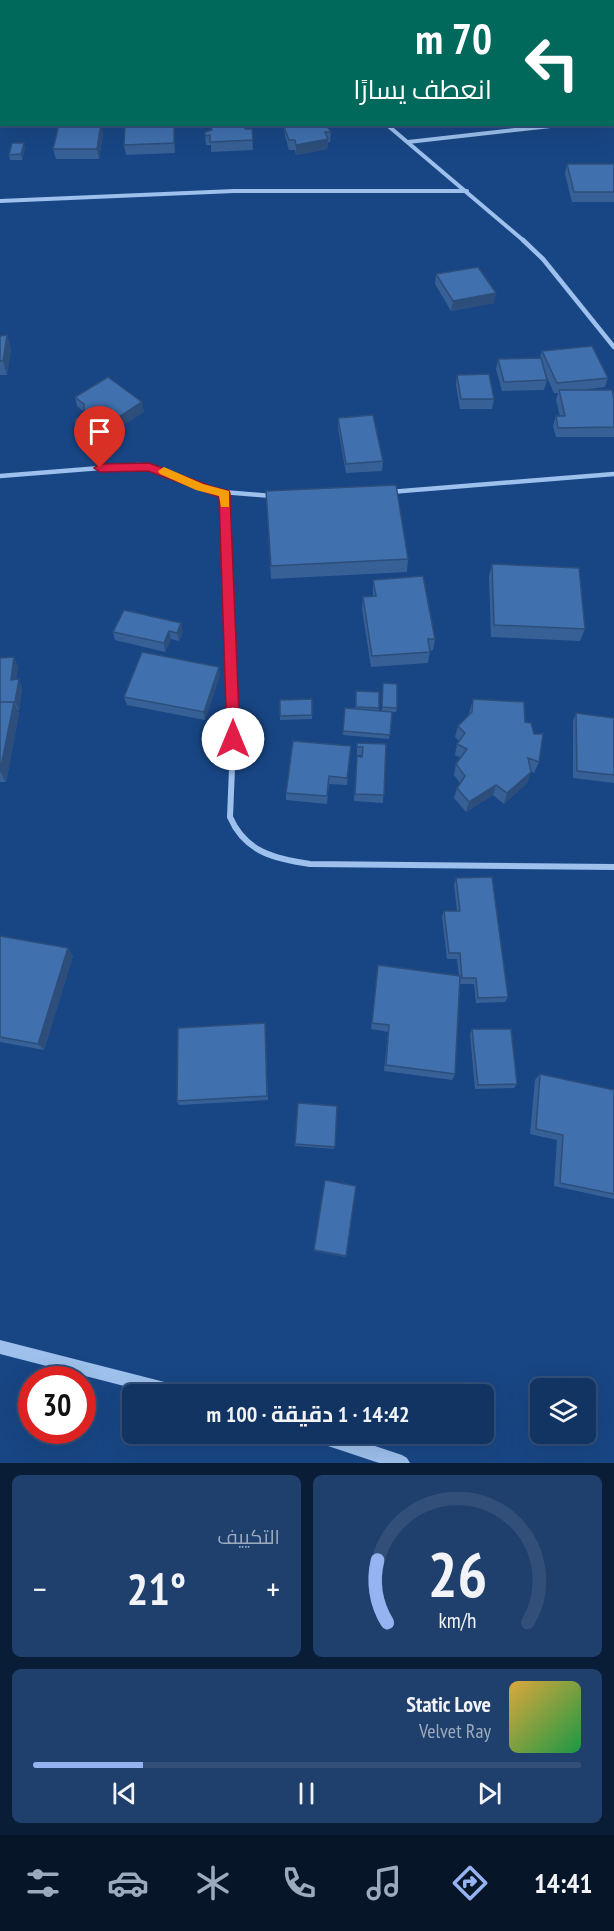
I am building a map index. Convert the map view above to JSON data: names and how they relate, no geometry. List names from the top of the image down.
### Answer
{
  "page": {
    "turn": ["70 m", "انعطف يسارًا"],
    "limit": "30",
    "trip": "14:42 · 1 دقيقة · 100 m",
    "tile": "التكييف",
    "heat": ["−", "21°", "+"],
    "song": ["Static Love", "Velvet Ray"],
    "tabs": "14:41",
    "gauge": ["26", "km/h"]
  }
}
